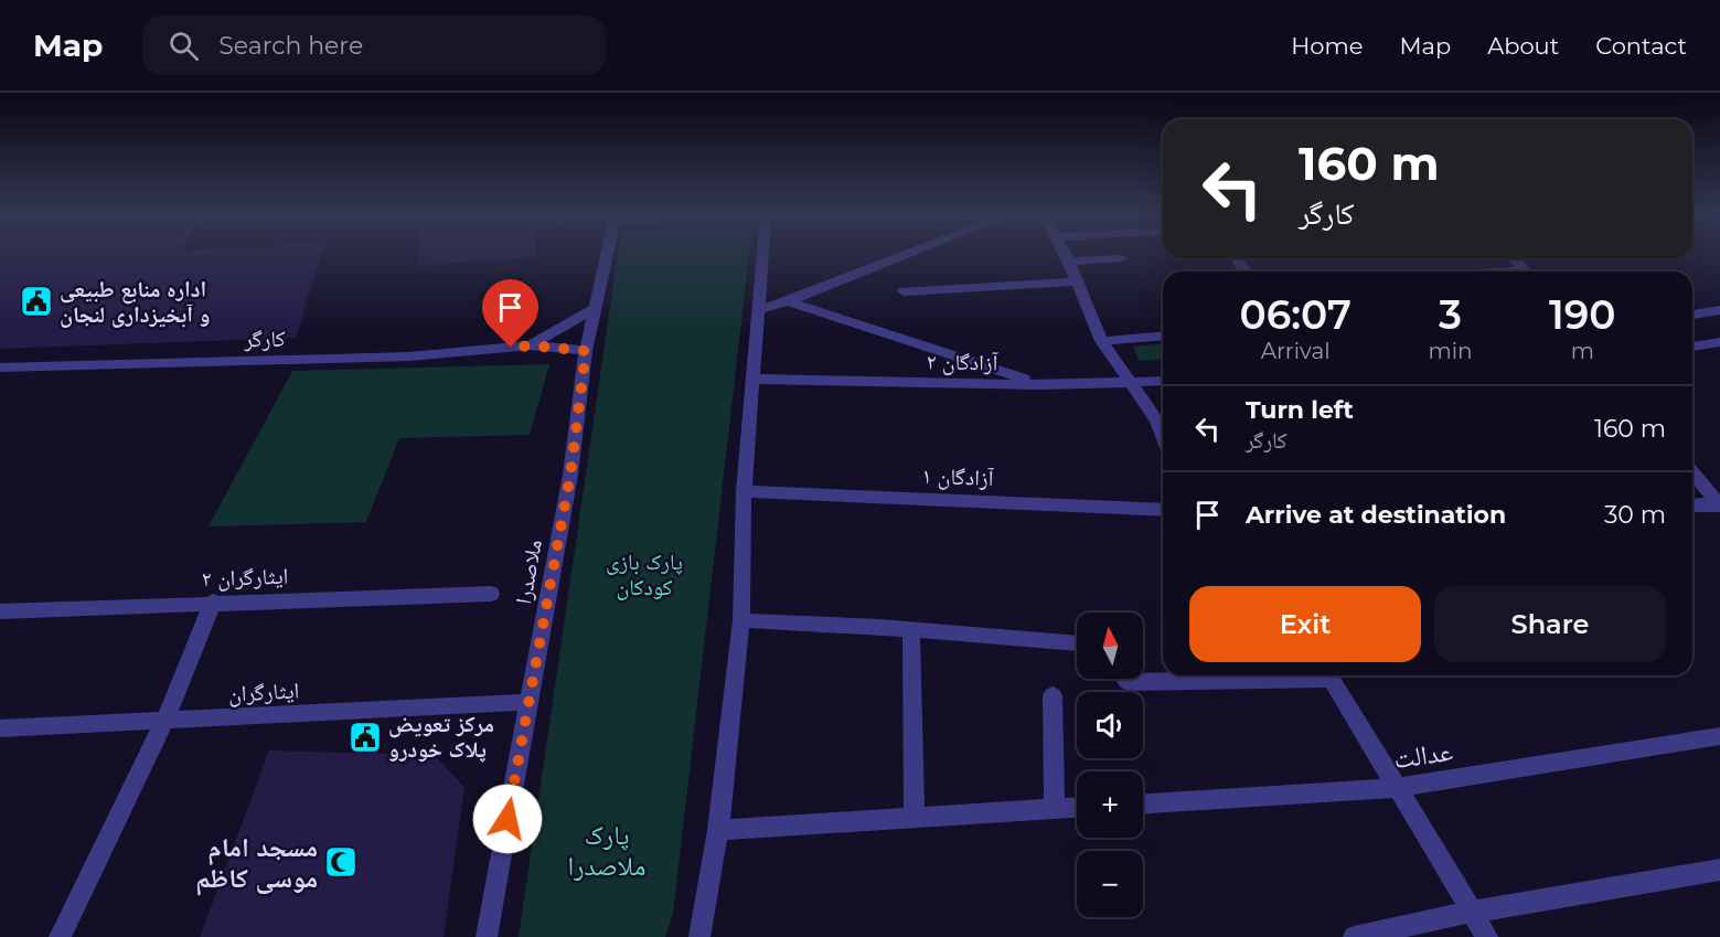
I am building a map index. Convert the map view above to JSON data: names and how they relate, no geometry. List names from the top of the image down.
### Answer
{
  "streets": {
    "street": [
      "کارگر",
      "آزادگان ۲",
      "آزادگان ۱",
      "ملاصدرا",
      "ایثارگران ۲",
      "ایثارگران",
      "عدالت"
    ]
  },
  "crossings": [
    ["کارگر", "ملاصدرا"],
    ["ملاصدرا", "ایثارگران"]
  ],
  "parks": ["پارک بازی کودکان", "پارک ملاصدرا"],
  "places": {
    "public building": ["اداره منابع طبیعی و آبخیزداری لنجان", "مرکز تعویض پلاک خودرو"],
    "mosque": ["مسجد امام موسی کاظم"]
  },
  "north": "top",
  "page": {
    "header": "Map",
    "search": "Search here",
    "nav": [
      "Home",
      "Map",
      "About",
      "Contact"
    ],
    "turn": ["160 m", "کارگر"],
    "eta": [
      "06:07",
      "Arrival",
      "3",
      "min",
      "190",
      "m"
    ],
    "list": [
      {
        "name": "Turn left",
        "note": "کارگر",
        "value": "160 m"
      },
      {
        "name": "Arrive at destination",
        "value": "30 m"
      }
    ],
    "buttons": ["Exit", "Share"],
    "map_buttons": ["+", "−"]
  }
}
